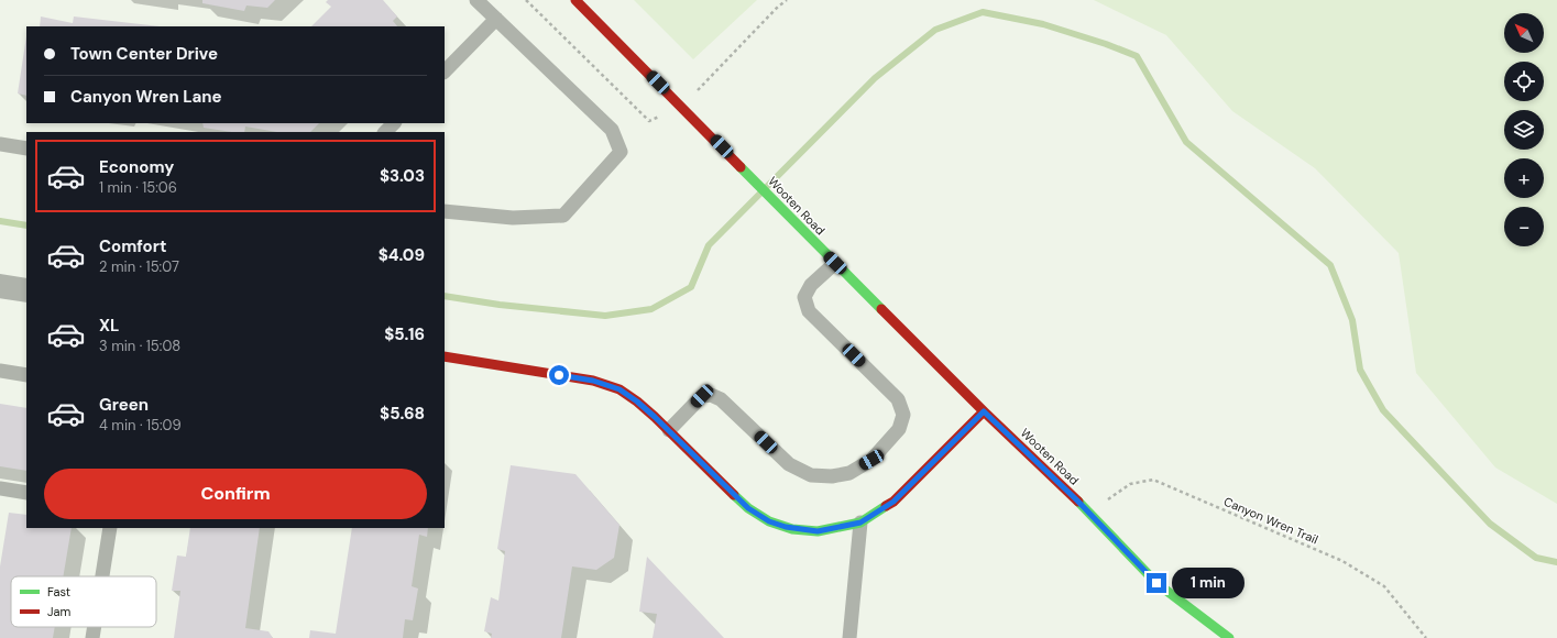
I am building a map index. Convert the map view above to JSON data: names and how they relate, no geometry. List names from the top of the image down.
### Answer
{
  "streets": {
    "street": ["Wooten Road"],
    "path": ["Canyon Wren Trail"]
  },
  "crossings": [
    ["Wooten Road", "Canyon Wren Trail"]
  ],
  "legend": ["Fast", "Jam"],
  "north": "top left",
  "page": {
    "map_buttons": ["+", "−"],
    "banner": ["Town Center Drive", "Canyon Wren Lane"],
    "list": [
      {
        "name": "Economy",
        "note": "1 min · 15:06",
        "value": "$3.03"
      },
      {
        "name": "Comfort",
        "note": "2 min · 15:07",
        "value": "$4.09"
      },
      {
        "name": "XL",
        "note": "3 min · 15:08",
        "value": "$5.16"
      },
      {
        "name": "Green",
        "note": "4 min · 15:09",
        "value": "$5.68"
      }
    ],
    "buttons": "Confirm",
    "bubble": "1 min"
  }
}
